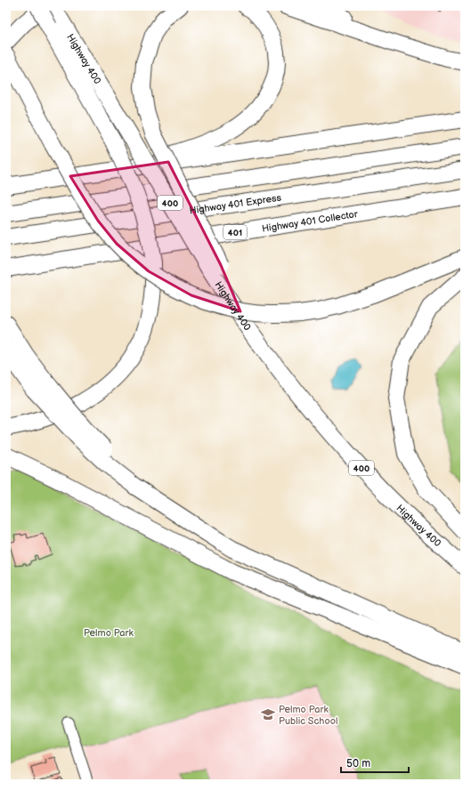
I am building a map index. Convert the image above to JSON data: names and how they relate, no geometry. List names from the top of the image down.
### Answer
{
  "streets": {
    "highway": [
      "Highway 400",
      "400",
      "Highway 401 Express",
      "Highway 401 Collector",
      "401"
    ]
  },
  "parks": ["Pelmo Park"],
  "places": {
    "school or university": ["Pelmo Park Public School"]
  },
  "scale_bar": "50 m"
}
